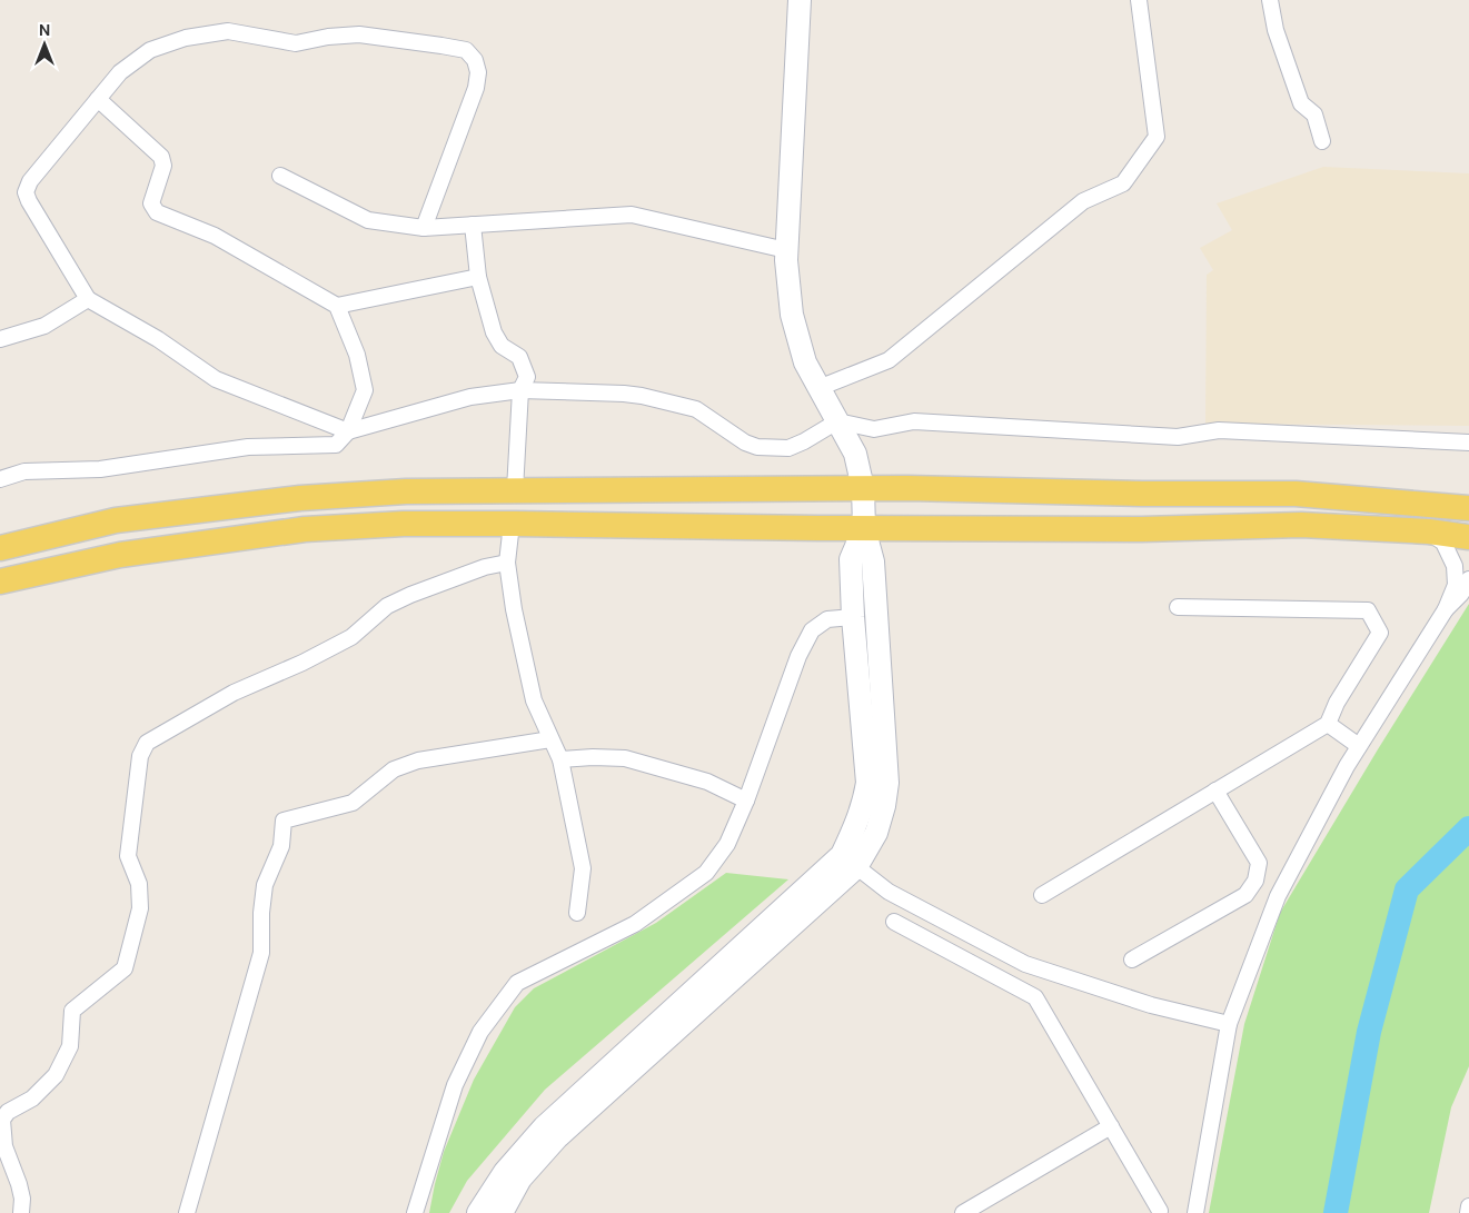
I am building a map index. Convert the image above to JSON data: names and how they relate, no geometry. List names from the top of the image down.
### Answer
{
  "north": "top"
}
